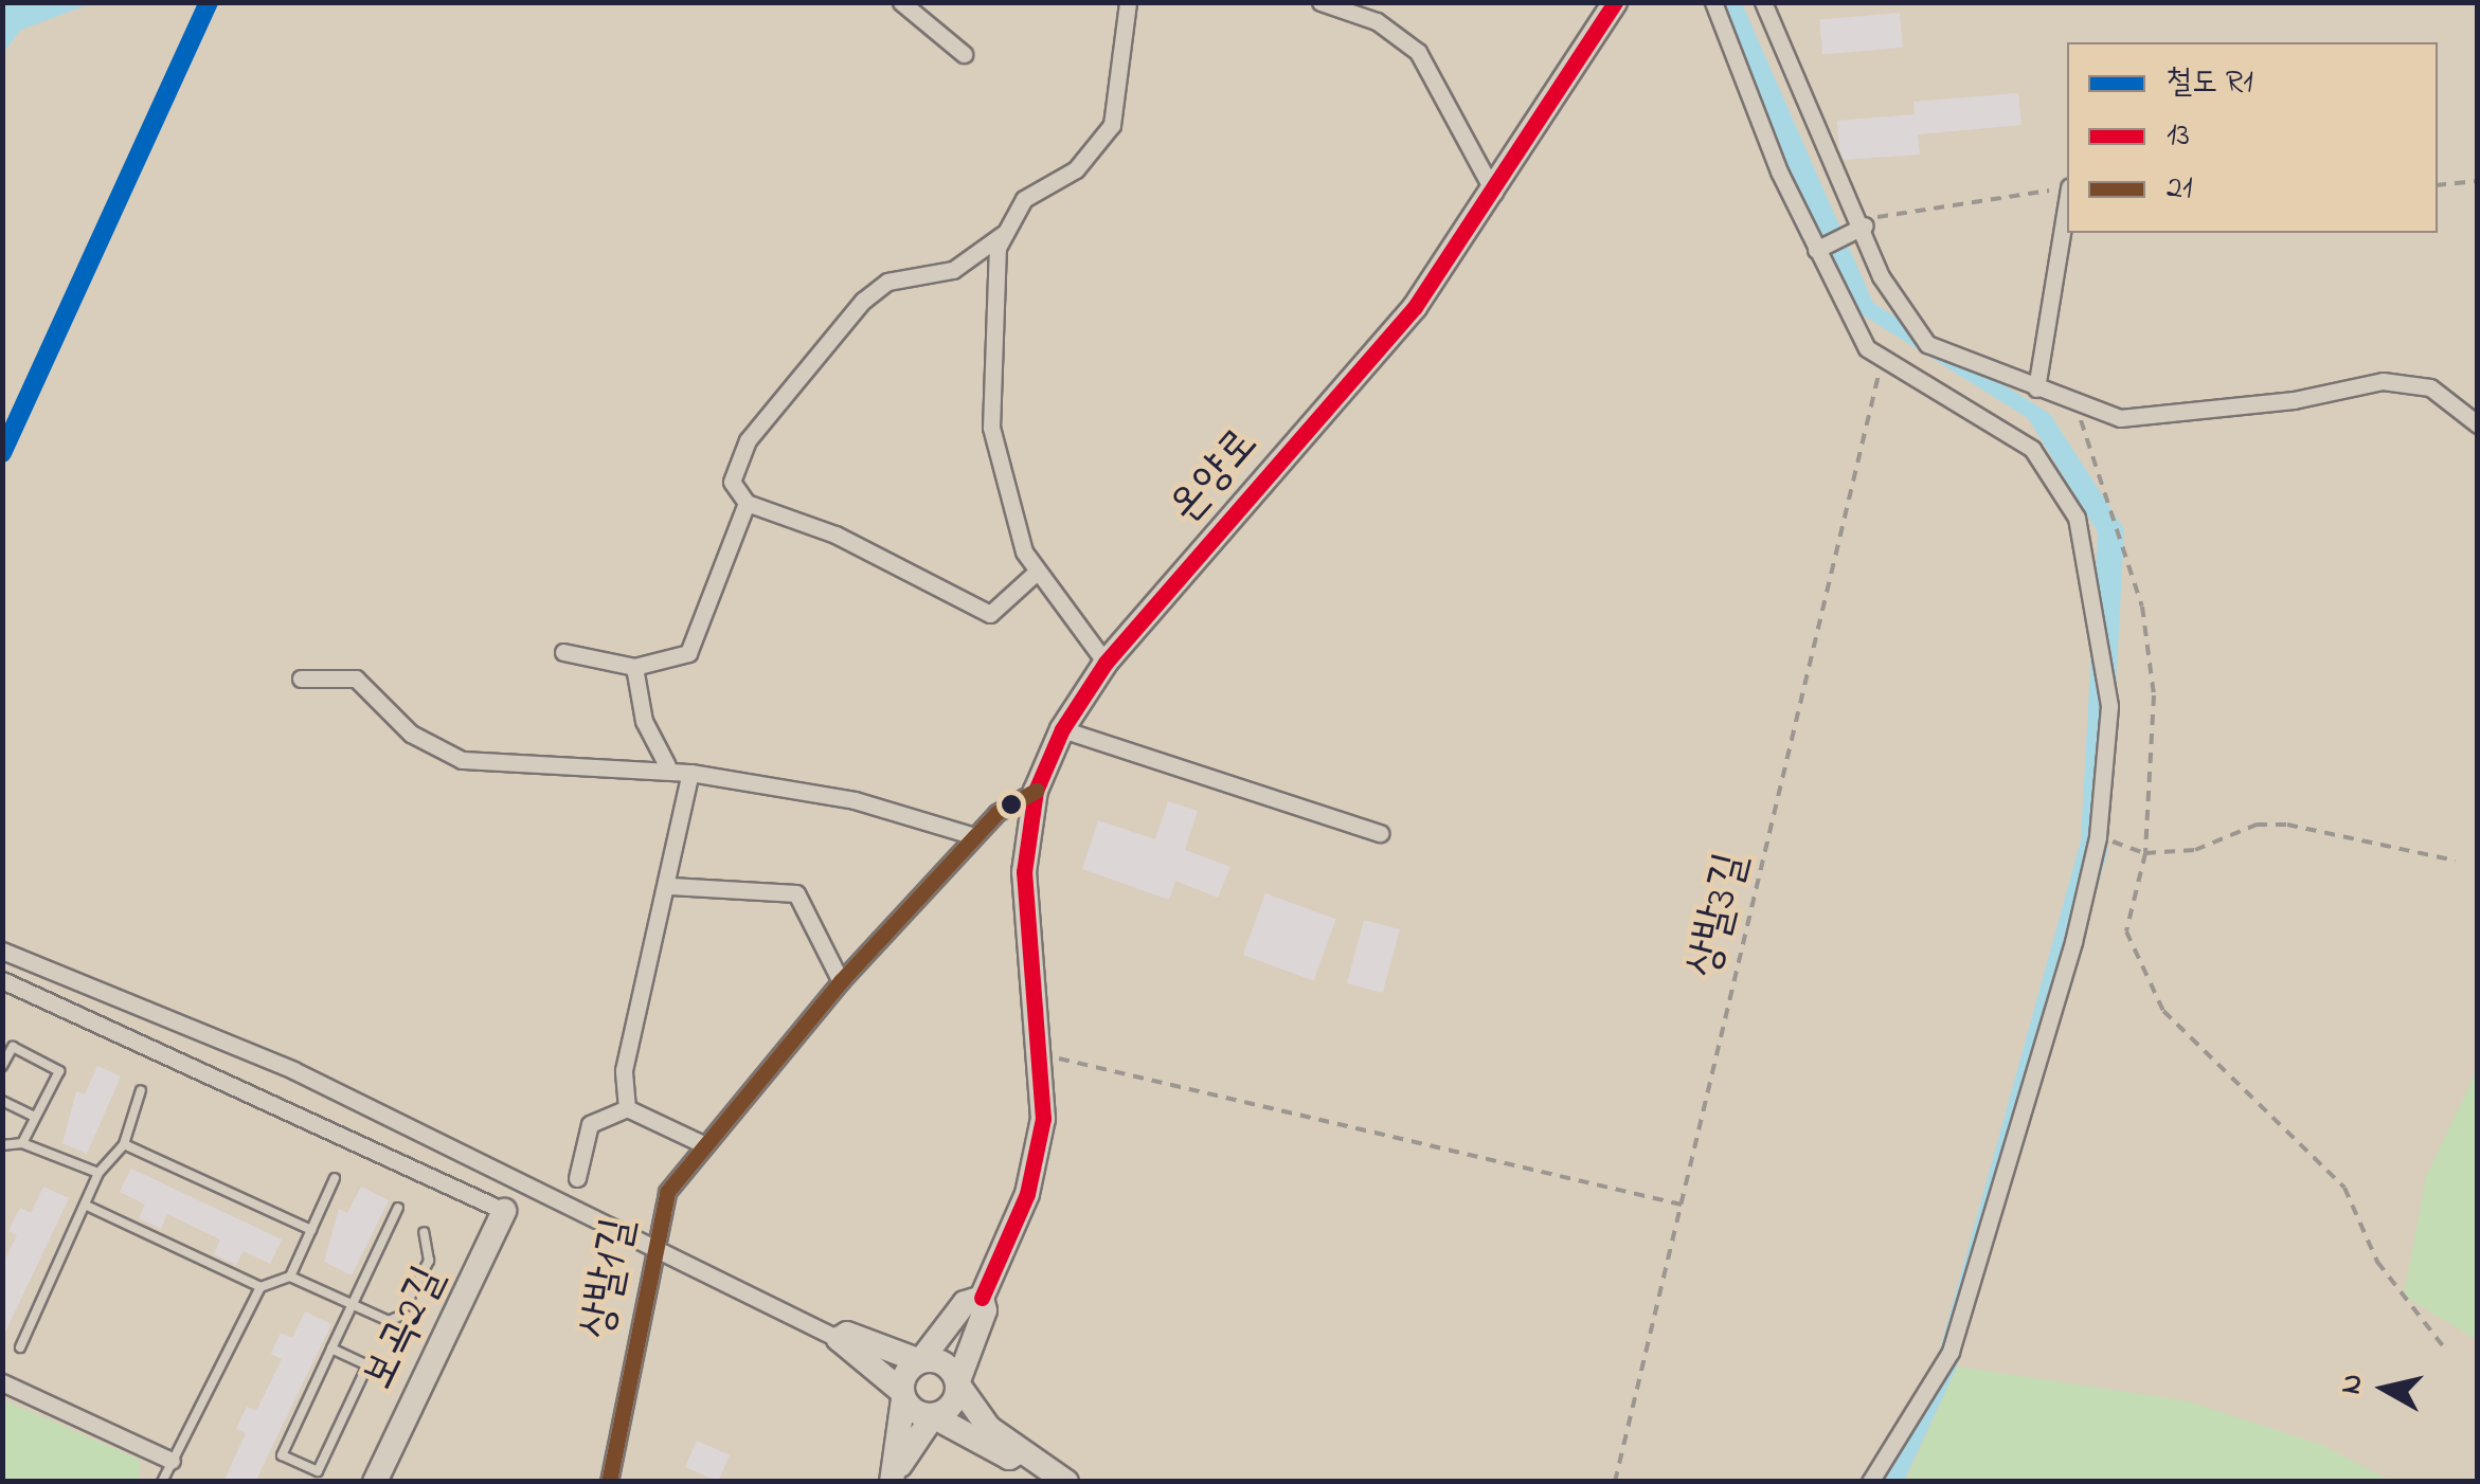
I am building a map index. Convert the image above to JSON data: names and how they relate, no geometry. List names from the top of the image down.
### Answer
{
  "streets": {
    "main road": ["온양로", "보곡2길"],
    "street": ["상발1길"],
    "path": ["상발3길"]
  },
  "crossings": [
    ["온양로", "상발1길"]
  ],
  "lines": ["rail line R1", "transit line 13", "transit line 21"],
  "legend": ["철도 R1", "13", "21"],
  "north": "left"
}
